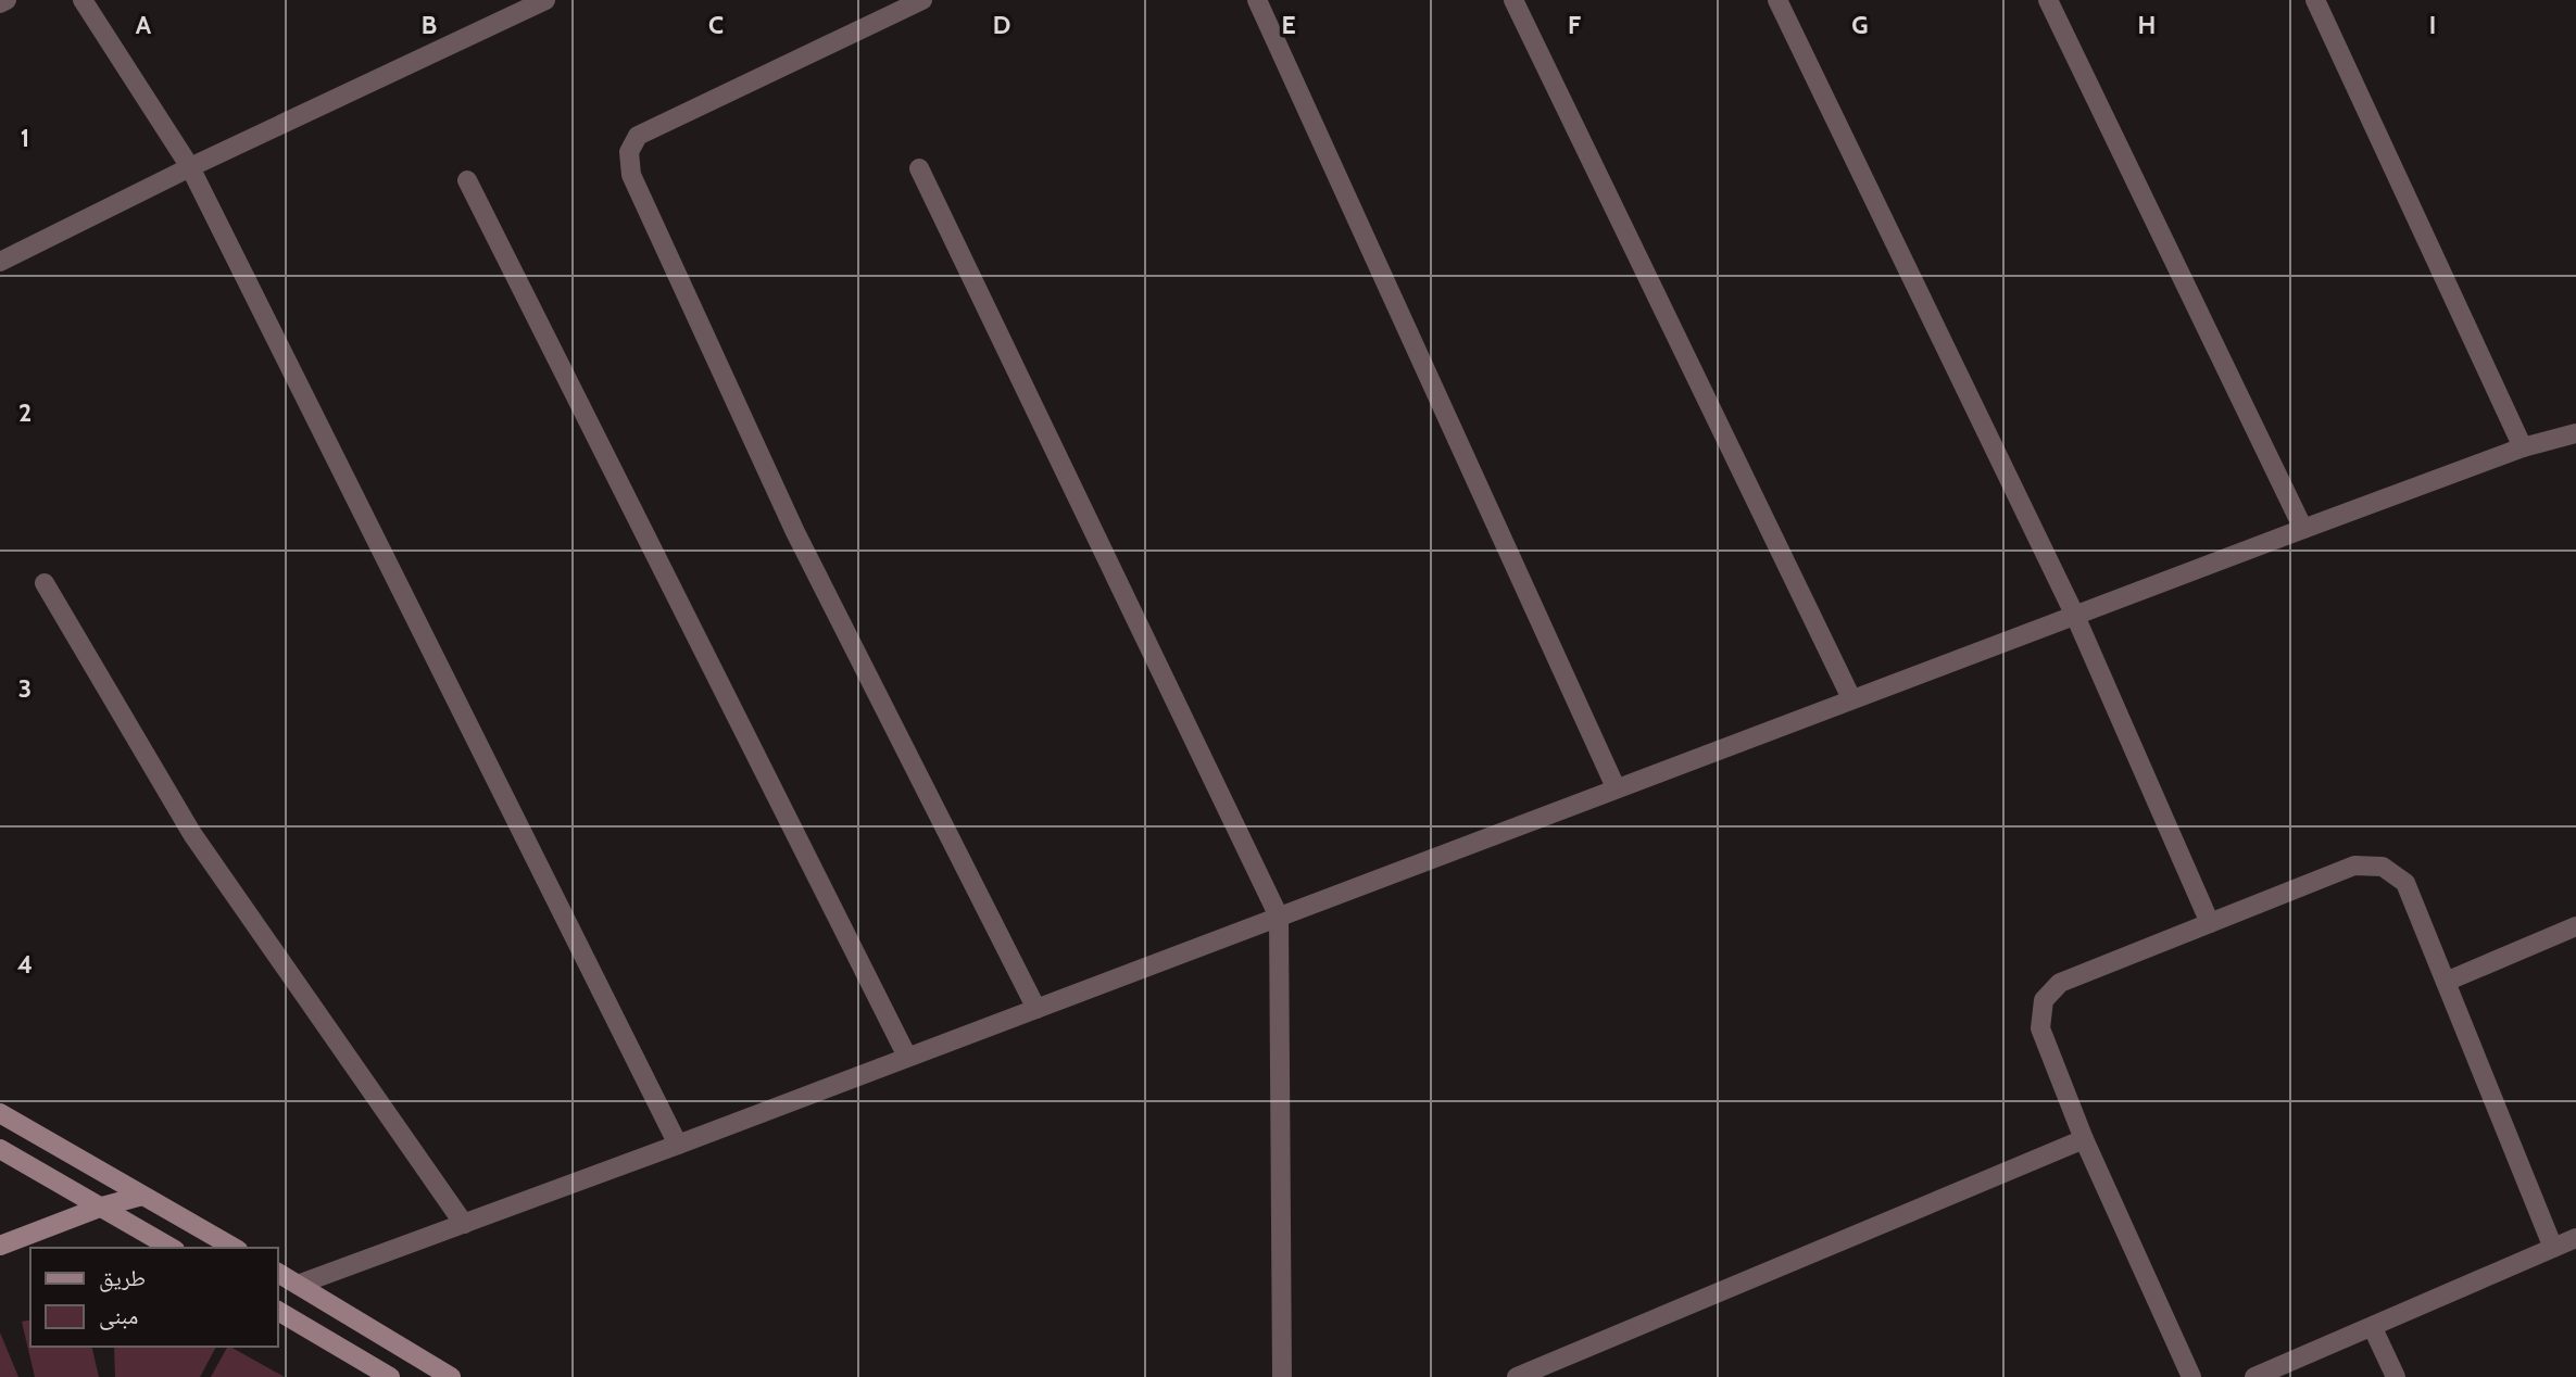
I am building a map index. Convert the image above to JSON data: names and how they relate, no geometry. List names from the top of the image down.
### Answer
{
  "legend": ["طريق", "مبنى"],
  "grid": {
    "columns": [
      "A",
      "B",
      "C",
      "D",
      "E",
      "F",
      "G",
      "H",
      "I"
    ],
    "rows": [
      "1",
      "2",
      "3",
      "4"
    ]
  }
}
